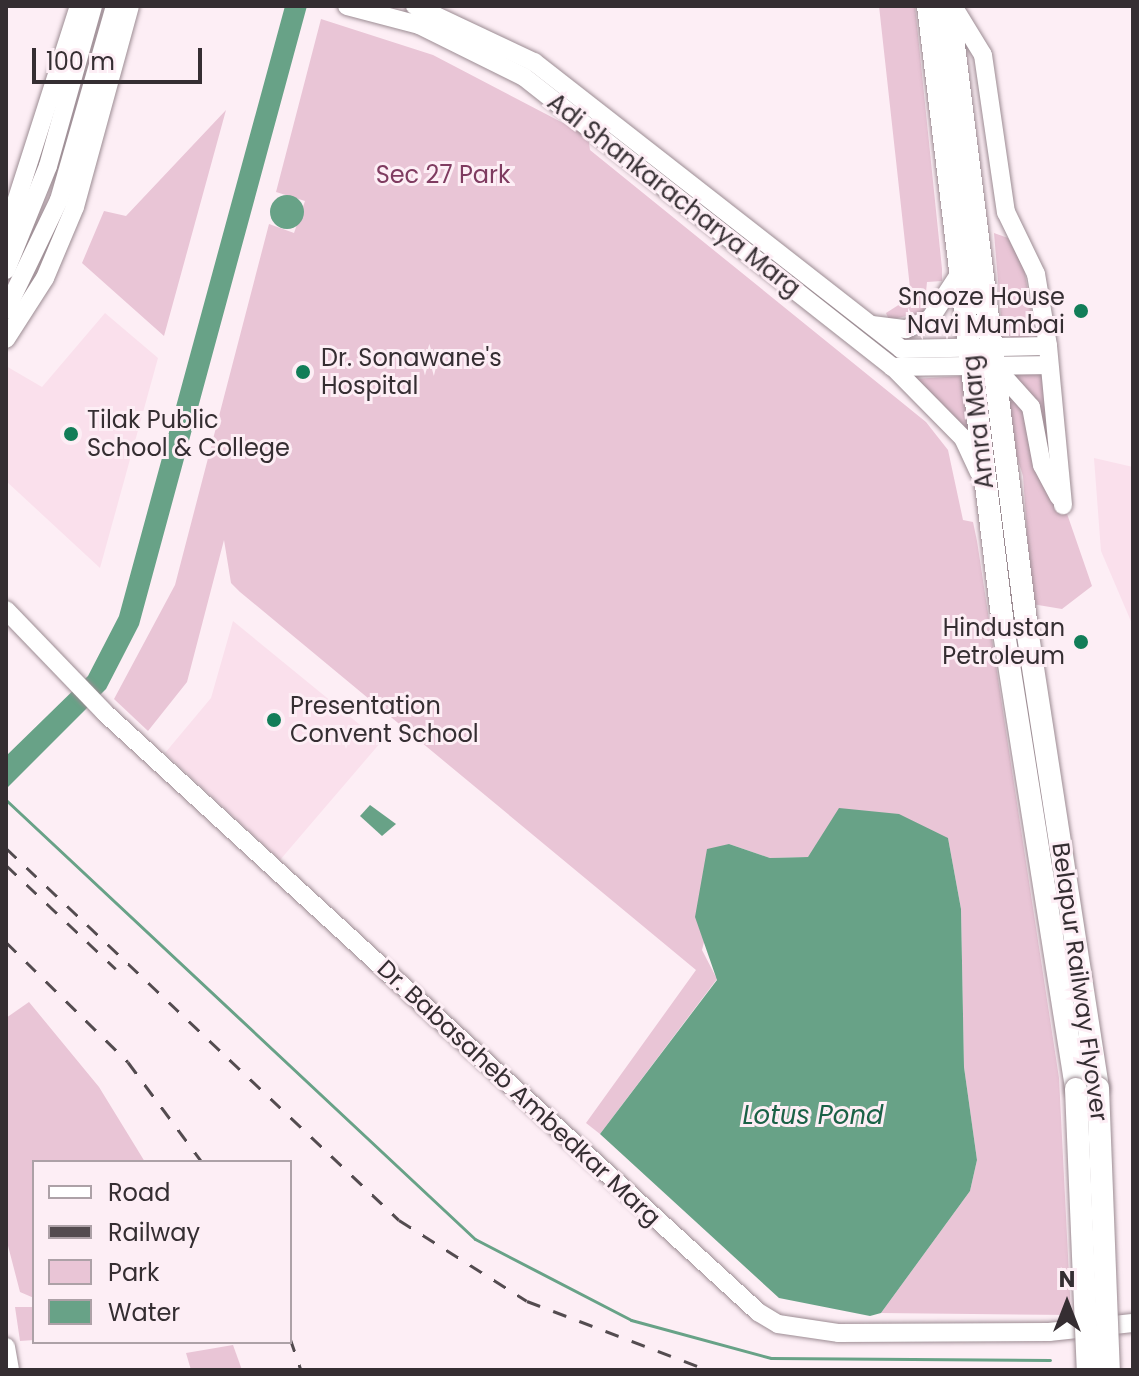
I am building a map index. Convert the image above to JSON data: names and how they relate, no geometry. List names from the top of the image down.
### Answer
{
  "streets": {
    "highway": ["Amra Marg", "Belapur Railway Flyover"],
    "main road": ["Adi Shankaracharya Marg", "Dr. Babasaheb Ambedkar Marg"]
  },
  "crossings": [
    ["Adi Shankaracharya Marg", "Amra Marg"],
    ["Amra Marg", "Belapur Railway Flyover"]
  ],
  "water": ["Lotus Pond"],
  "parks": ["Sec 27 Park"],
  "places": [
    "Snooze House Navi Mumbai",
    "Dr. Sonawane's Hospital",
    "Tilak Public School & College",
    "Hindustan Petroleum",
    "Presentation Convent School"
  ],
  "legend": [
    "Road",
    "Railway",
    "Park",
    "Water"
  ],
  "scale_bar": "100 m",
  "north": "top"
}
